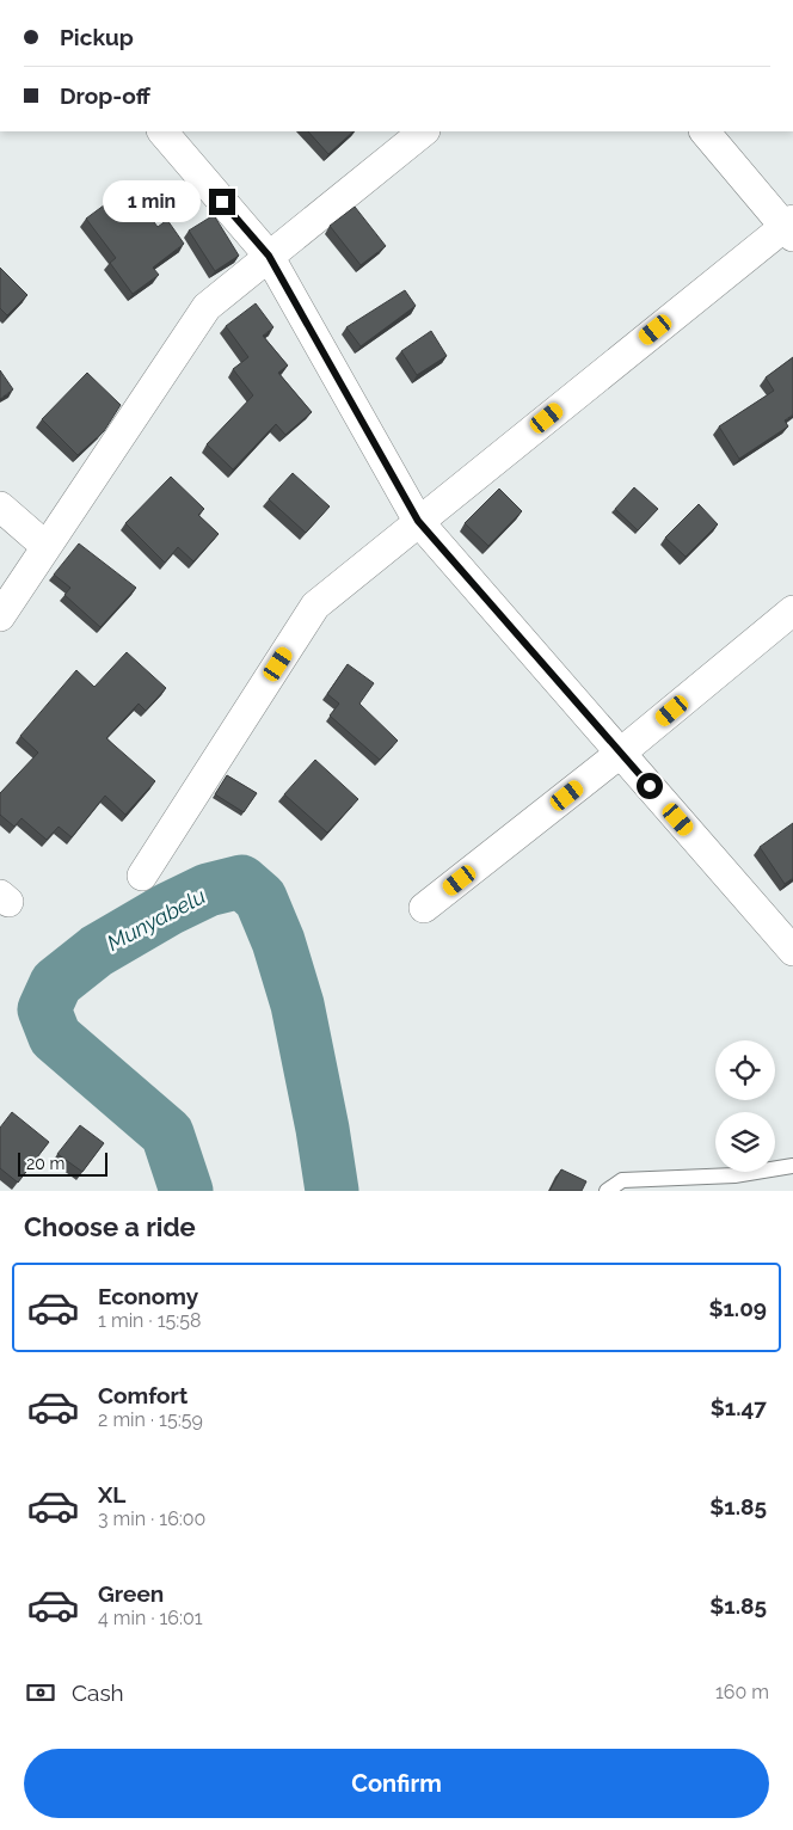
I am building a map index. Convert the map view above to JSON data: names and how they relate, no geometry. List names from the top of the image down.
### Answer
{
  "water": ["Munyabelu"],
  "scale_bar": "20 m",
  "page": {
    "banner": ["Pickup", "Drop-off"],
    "bubble": "1 min",
    "scale": "20 m",
    "heading": "Choose a ride",
    "list": [
      {
        "name": "Economy",
        "note": "1 min · 15:58",
        "value": "$1.09"
      },
      {
        "name": "Comfort",
        "note": "2 min · 15:59",
        "value": "$1.47"
      },
      {
        "name": "XL",
        "note": "3 min · 16:00",
        "value": "$1.85"
      },
      {
        "name": "Green",
        "note": "4 min · 16:01",
        "value": "$1.85"
      }
    ],
    "pay": ["Cash", "160 m"],
    "buttons": "Confirm"
  }
}
